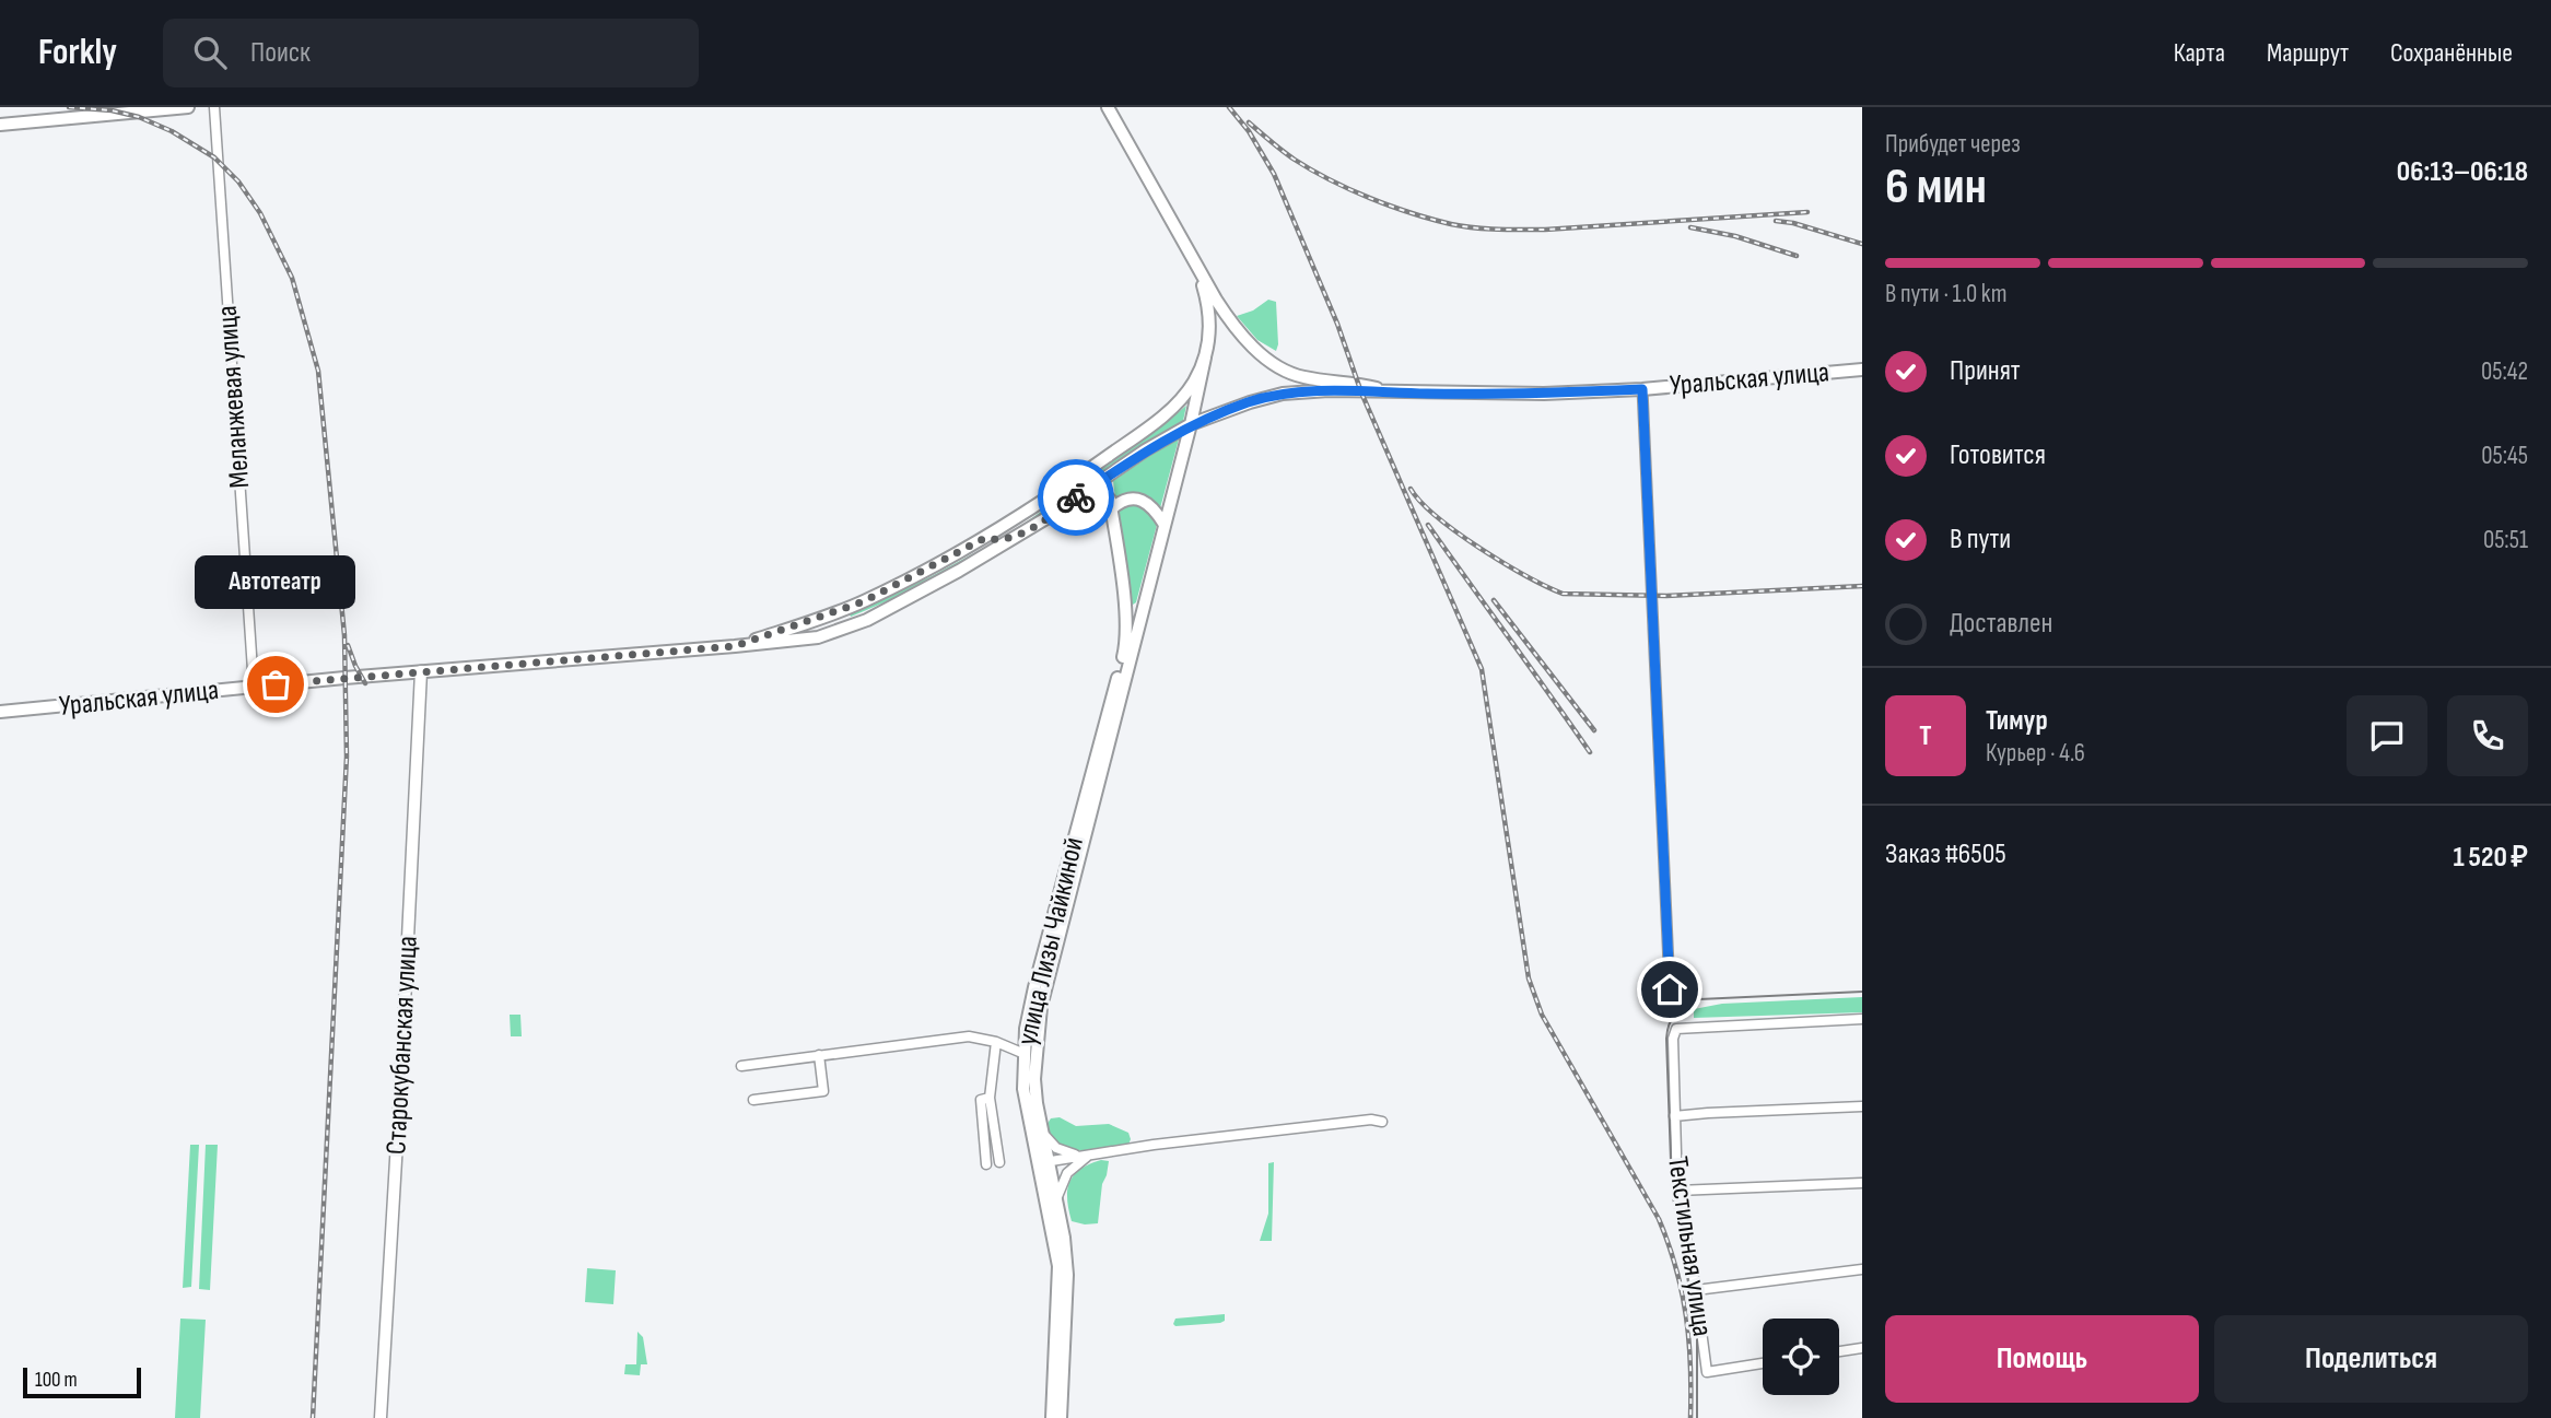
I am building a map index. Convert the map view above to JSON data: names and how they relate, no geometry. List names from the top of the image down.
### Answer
{
  "streets": {
    "main road": ["Уральская улица", "улица Лизы Чайкиной"],
    "street": ["Меланжевая улица", "Старокубанская улица", "Текстильная улица"]
  },
  "crossings": [
    ["Уральская улица", "Меланжевая улица"],
    ["Уральская улица", "Старокубанская улица"]
  ],
  "places": ["Автотеатр"],
  "scale_bar": "100 m",
  "page": {
    "header": "Forkly",
    "search": "Поиск",
    "nav": ["Карта", "Маршрут", "Сохранённые"],
    "heading": ["6 мин", "Прибудет через", "06:13–06:18"],
    "panel": [
      "Тимур",
      "Курьер · 4.6",
      "Заказ #6505",
      "1 520 ₽"
    ],
    "bar": "В пути · 1.0 km",
    "list": [
      ["Принят", "05:42"],
      ["Готовится", "05:45"],
      ["В пути", "05:51"],
      "Доставлен"
    ],
    "bubble": "Автотеатр",
    "round": "Т",
    "buttons": ["Помощь", "Поделиться"],
    "scale": "100 m"
  }
}
